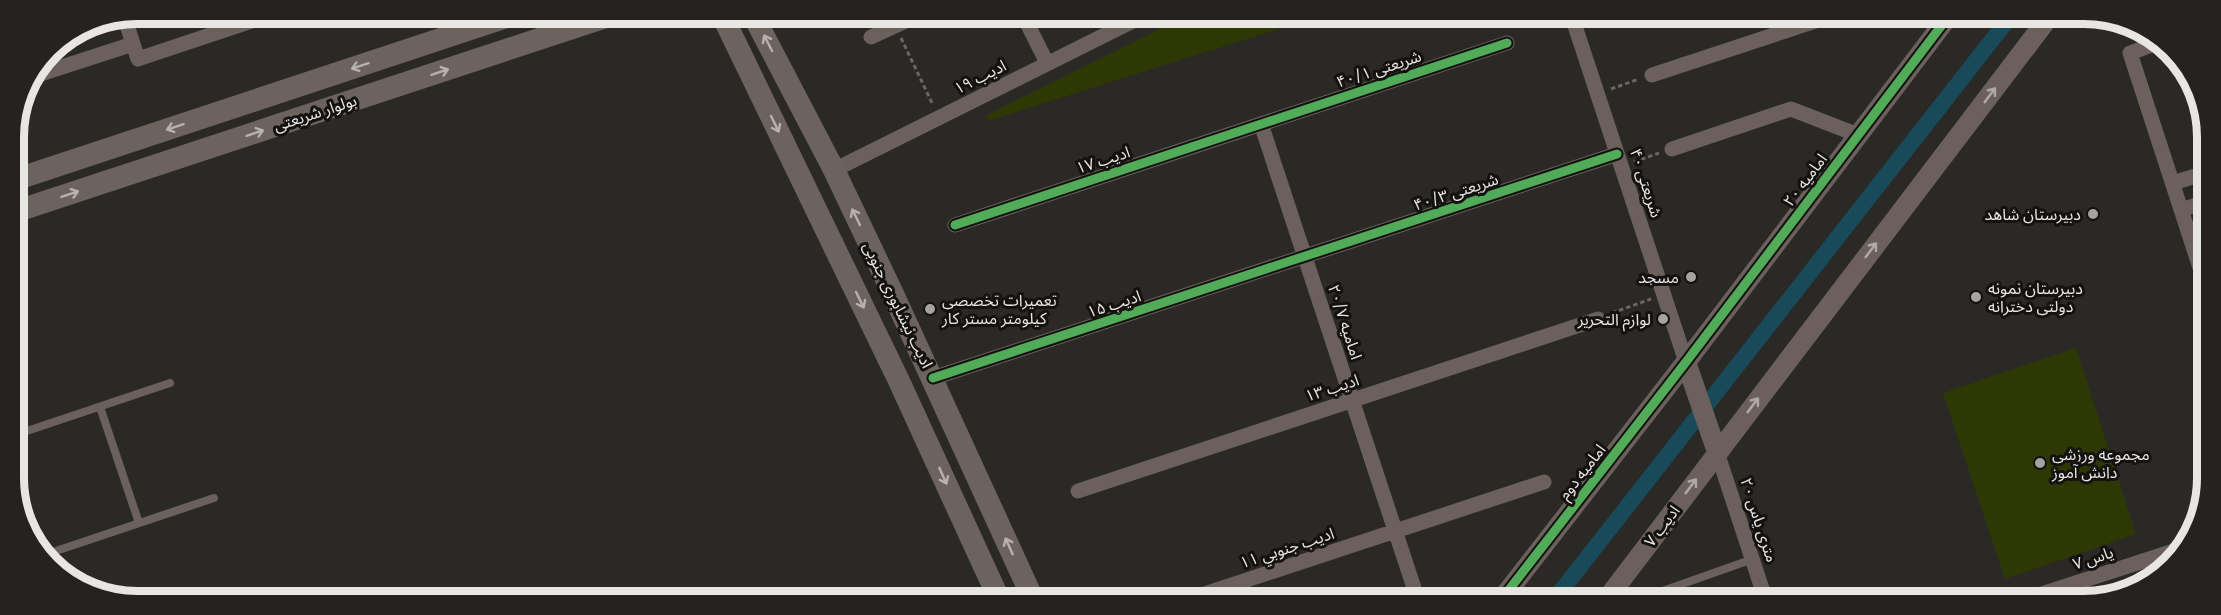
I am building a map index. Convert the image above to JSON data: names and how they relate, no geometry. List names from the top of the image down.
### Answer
{
  "streets": {
    "main road": ["بولوار شریعتی", "ادیب نیشابوری جنوبی"],
    "street": [
      "شریعتی ۴۰/۱",
      "ادیب ۱۹",
      "ادیب ۱۷",
      "امامیه ۲۰",
      "شریعتی ۴۰",
      "شریعتی ۴۰/۳",
      "ادیب ۱۵",
      "امامیه ۲۰/۷",
      "ادیب ۱۳",
      "امامیه دوم",
      "۲۰ متری یاس",
      "ادیب ۷",
      "ادیب جنوبي ١١",
      "یاس ۷"
    ]
  },
  "crossings": [
    ["شریعتی ۴۰/۱", "ادیب ۱۷"],
    ["شریعتی ۴۰/۱", "امامیه ۲۰/۷"],
    ["ادیب ۱۹", "ادیب نیشابوری جنوبی"],
    ["ادیب ۱۷", "امامیه ۲۰/۷"],
    ["امامیه ۲۰", "شریعتی ۴۰"],
    ["امامیه ۲۰", "امامیه دوم"],
    ["شریعتی ۴۰", "شریعتی ۴۰/۳"],
    ["شریعتی ۴۰", "امامیه دوم"],
    ["شریعتی ۴۰/۳", "ادیب ۱۵"],
    ["شریعتی ۴۰/۳", "امامیه ۲۰/۷"],
    ["ادیب ۱۵", "ادیب نیشابوری جنوبی"],
    ["ادیب ۱۵", "امامیه ۲۰/۷"],
    ["امامیه ۲۰/۷", "ادیب ۱۳"],
    ["امامیه ۲۰/۷", "ادیب جنوبي ١١"],
    ["۲۰ متری یاس", "ادیب ۷"]
  ],
  "one_way": ["ادیب ۷"],
  "places": [
    "دبیرستان شاهد",
    "مسجد",
    "دبیرستان نمونه دولتی دخترانه",
    "تعمیرات تخصصی کیلومتر مستر کار",
    "لوازم التحریر",
    "مجموعه ورزشی دانش آموز"
  ]
}
